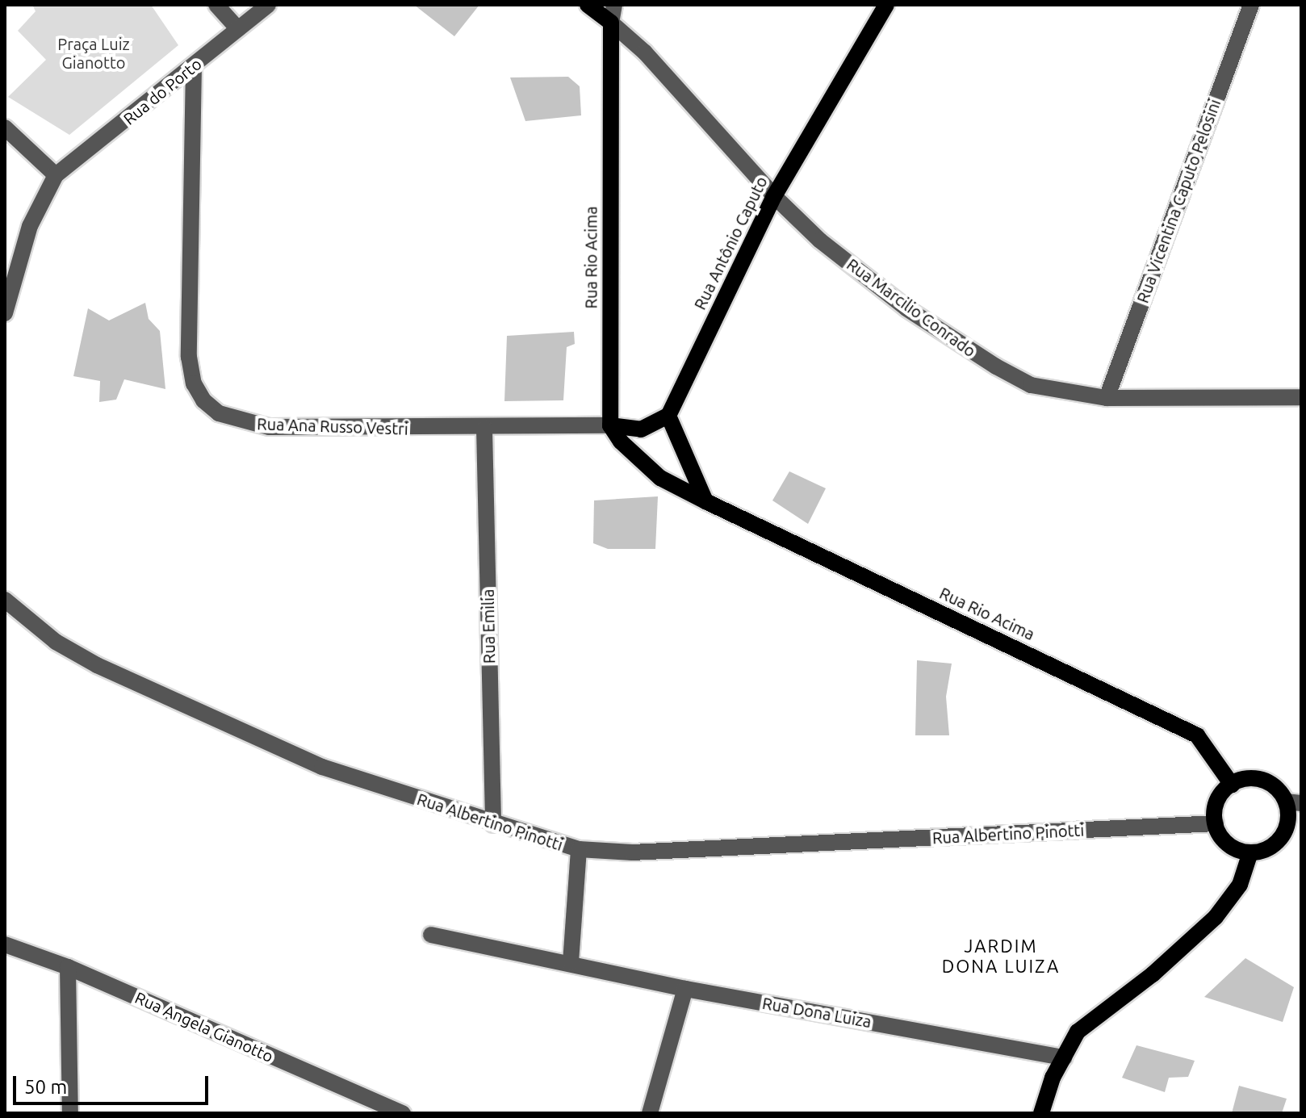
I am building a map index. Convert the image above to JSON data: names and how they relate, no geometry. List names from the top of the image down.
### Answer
{
  "streets": {
    "main road": ["Rua Antônio Caputo", "Rua Rio Acima"],
    "street": [
      "Rua do Porto",
      "Rua Vicentina Caputo Pelosini",
      "Rua Marcilio Conrado",
      "Rua Ana Russo Vestri",
      "Rua Emilia",
      "Rua Albertino Pinotti",
      "Rua Dona Luiza",
      "Rua Angela Gianotto"
    ]
  },
  "crossings": [
    ["Rua do Porto", "Rua Ana Russo Vestri"],
    ["Rua Vicentina Caputo Pelosini", "Rua Marcilio Conrado"],
    ["Rua Antônio Caputo", "Rua Marcilio Conrado"],
    ["Rua Rio Acima", "Rua Marcilio Conrado"],
    ["Rua Rio Acima", "Rua Ana Russo Vestri"],
    ["Rua Rio Acima", "Rua Albertino Pinotti"],
    ["Rua Ana Russo Vestri", "Rua Emilia"],
    ["Rua Emilia", "Rua Albertino Pinotti"]
  ],
  "districts": ["JARDIM DONA LUIZA"],
  "parks": ["Praça Luiz Gianotto"],
  "scale_bar": "50 m"
}
